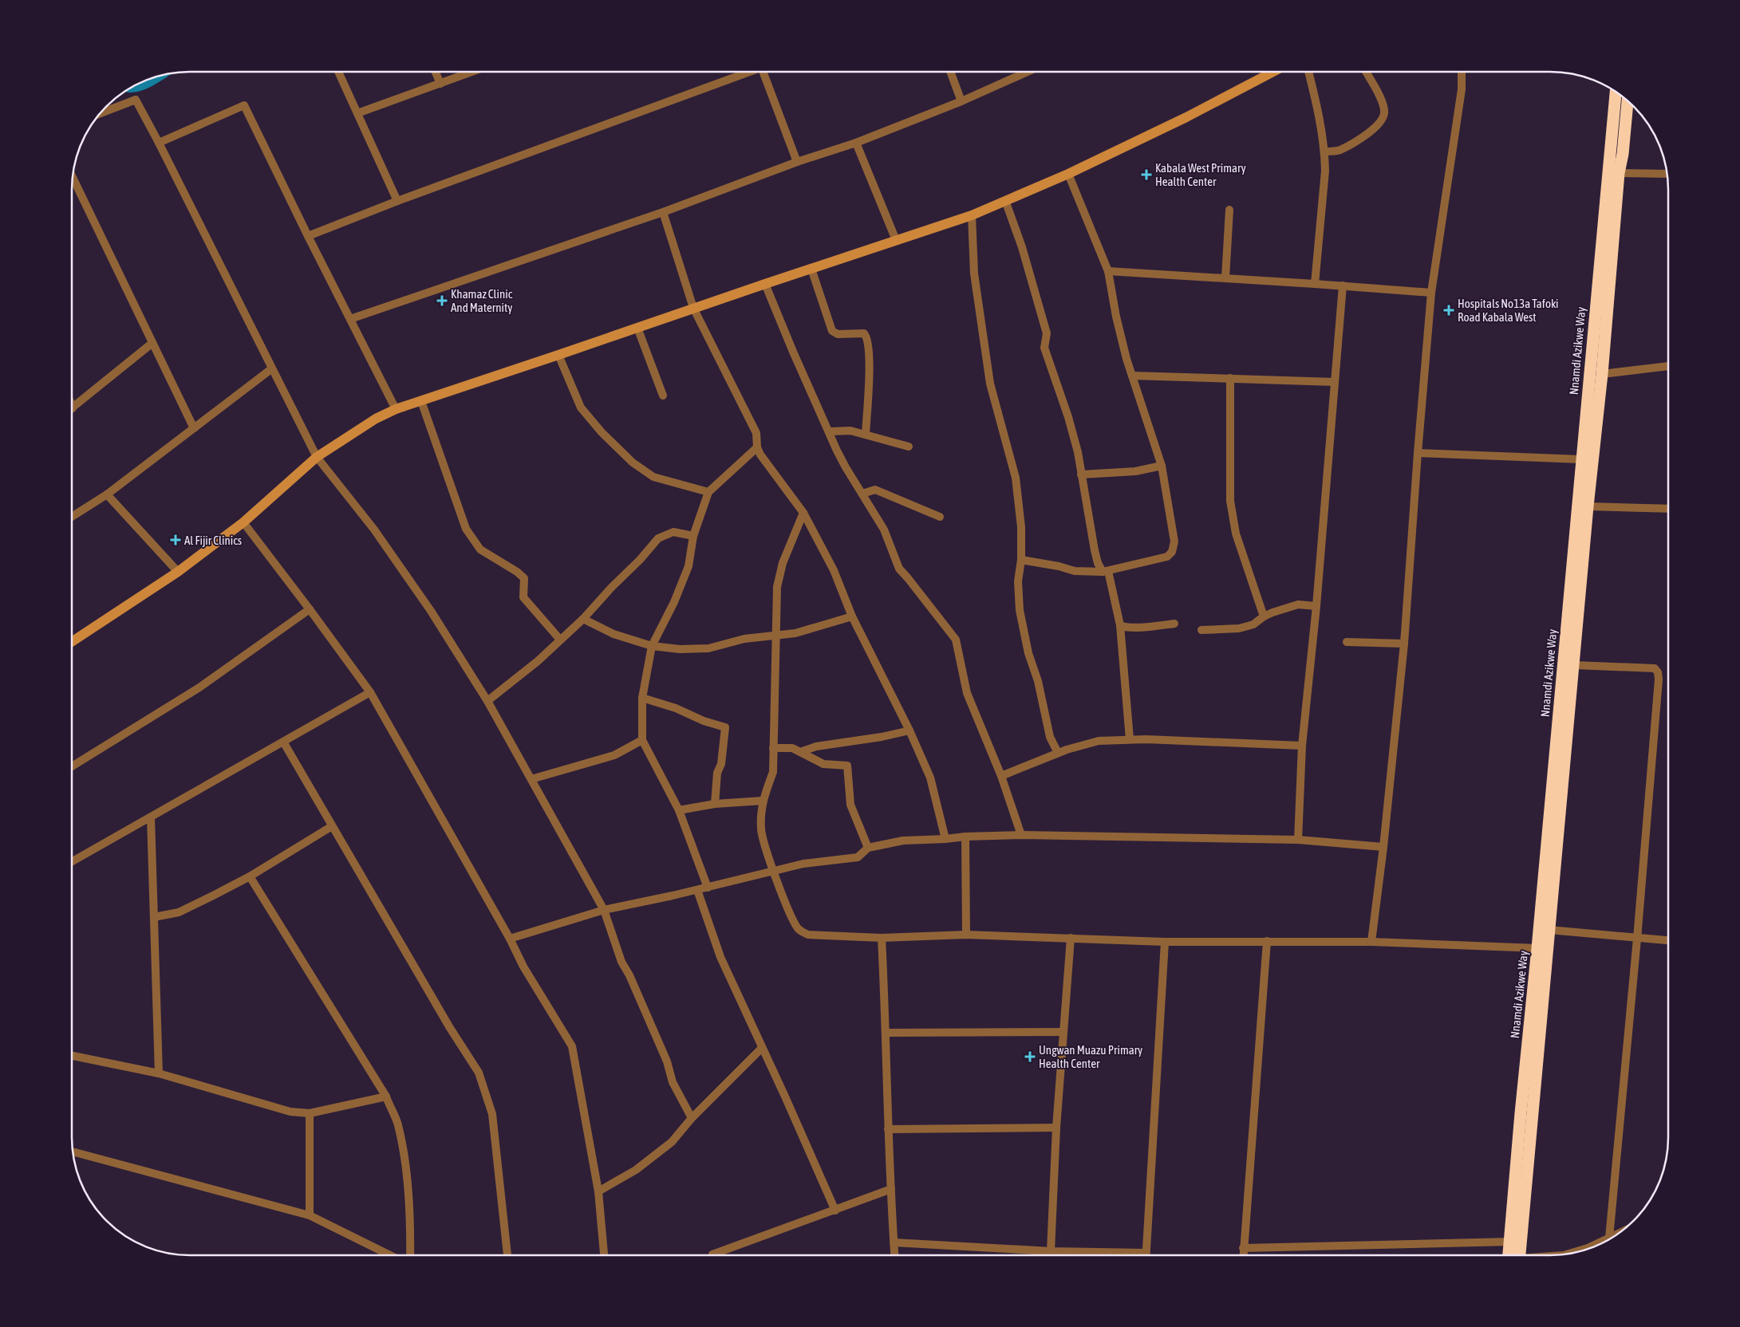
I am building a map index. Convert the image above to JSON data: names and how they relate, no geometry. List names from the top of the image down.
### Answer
{
  "streets": {
    "highway": ["Nnamdi Azikwe Way"]
  },
  "places": {
    "health": [
      "Kabala West Primary Health Center",
      "Khamaz Clinic And Maternity",
      "Hospitals No13a Tafoki Road Kabala West",
      "Al Fijir Clinics",
      "Ungwan Muazu Primary Health Center"
    ]
  }
}
